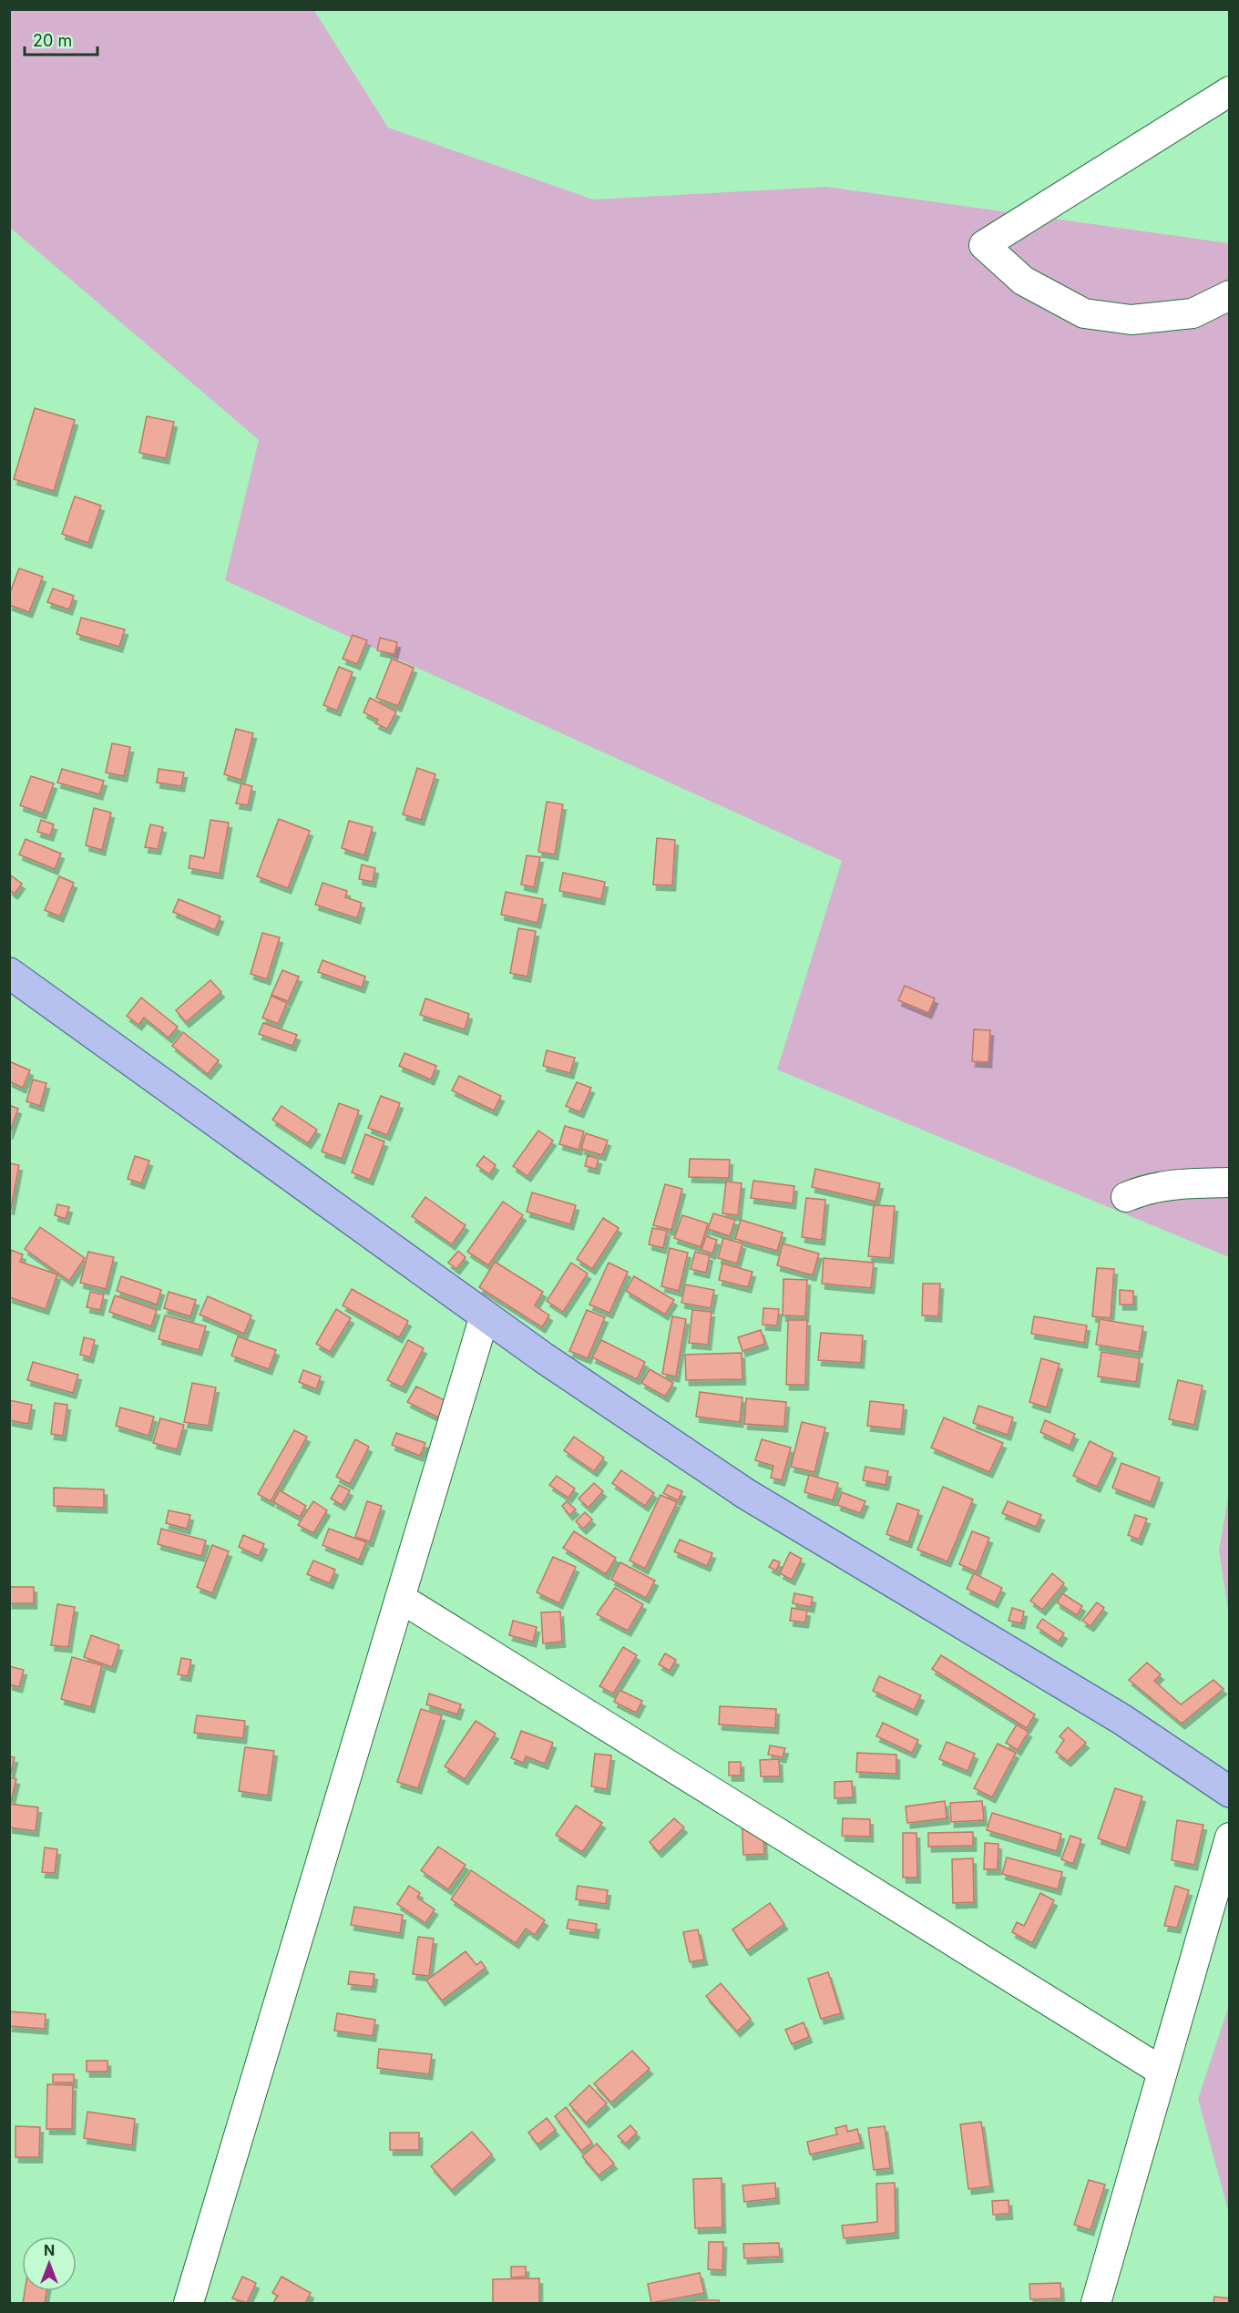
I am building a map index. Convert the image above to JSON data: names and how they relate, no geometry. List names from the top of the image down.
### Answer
{
  "scale_bar": "20 m",
  "north": "top"
}
